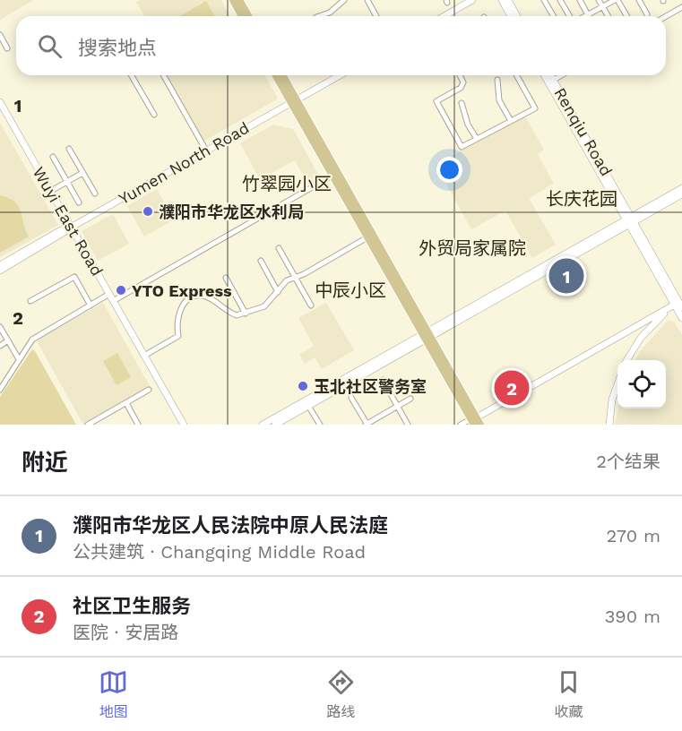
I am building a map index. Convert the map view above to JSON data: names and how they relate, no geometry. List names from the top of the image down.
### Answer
{
  "streets": {
    "street": ["Renqiu Road", "Yumen North Road", "Wuyi East Road"]
  },
  "crossings": [
    ["Yumen North Road", "Wuyi East Road"]
  ],
  "districts": [
    "竹翠园小区",
    "长庆花园",
    "外贸局家属院",
    "中辰小区"
  ],
  "places": ["濮阳市华龙区水利局", "YTO Express", "玉北社区警务室"],
  "page": {
    "search": "搜索地点",
    "pins": ["1", "2"],
    "heading": ["附近", "2个结果"],
    "list": [
      {
        "mark": "1",
        "name": "濮阳市华龙区人民法院中原人民法庭",
        "note": "公共建筑 · Changqing Middle Road",
        "value": "270 m"
      },
      {
        "mark": "2",
        "name": "社区卫生服务",
        "note": "医院 · 安居路",
        "value": "390 m"
      }
    ],
    "nav": ["地图", "路线", "收藏"]
  },
  "grid": {
    "rows": ["1", "2"]
  }
}
